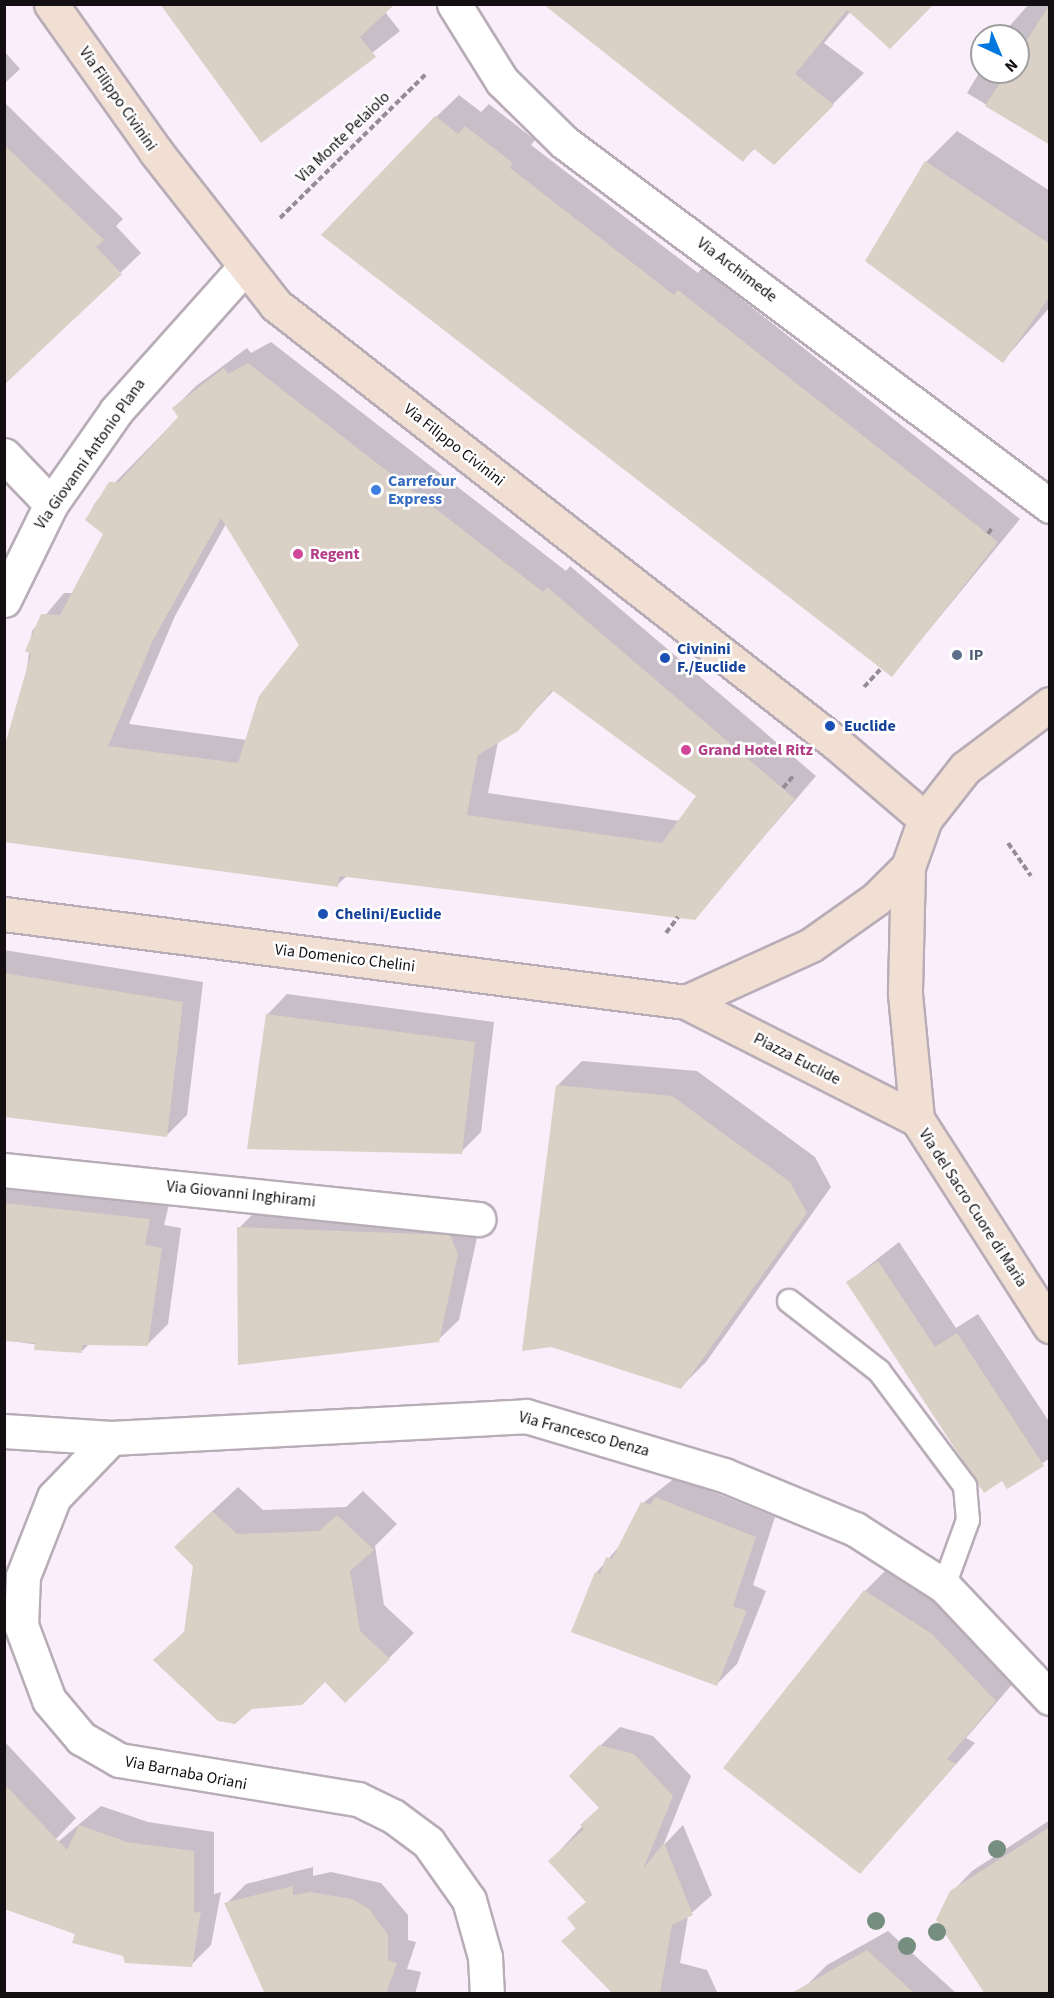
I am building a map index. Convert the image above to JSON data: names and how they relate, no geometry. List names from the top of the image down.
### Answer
{
  "streets": {
    "street": [
      "Via Filippo Civinini",
      "Via Archimede",
      "Via Giovanni Antonio Plana",
      "Via Domenico Chelini",
      "Piazza Euclide",
      "Via Giovanni Inghirami",
      "Via del Sacro Cuore di Maria",
      "Via Francesco Denza",
      "Via Barnaba Oriani"
    ],
    "path": ["Via Monte Pelaiolo"]
  },
  "crossings": [
    ["Via Filippo Civinini", "Via Giovanni Antonio Plana"],
    ["Via Domenico Chelini", "Piazza Euclide"],
    ["Piazza Euclide", "Via del Sacro Cuore di Maria"],
    ["Via Francesco Denza", "Via Barnaba Oriani"]
  ],
  "places": [
    "Carrefour Express",
    "Regent",
    "IP",
    "Civinini F./Euclide",
    "Euclide",
    "Grand Hotel Ritz",
    "Chelini/Euclide"
  ],
  "north": "bottom right"
}
